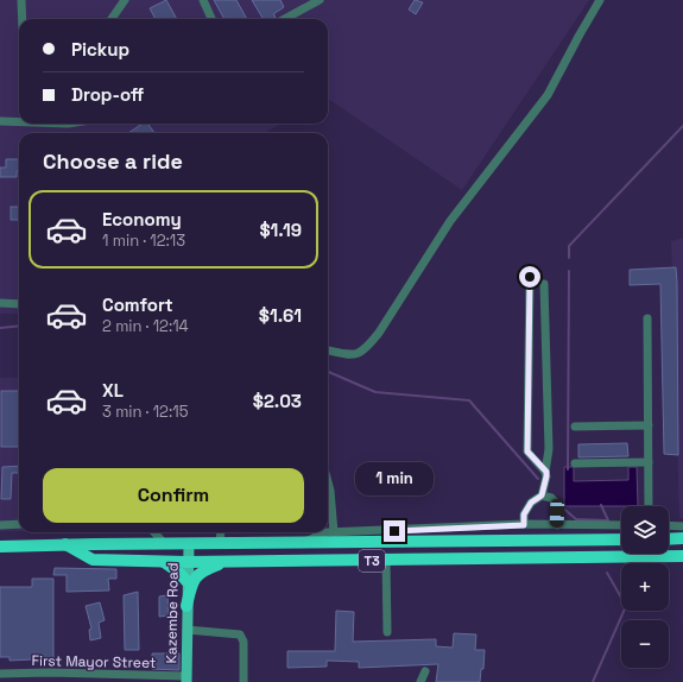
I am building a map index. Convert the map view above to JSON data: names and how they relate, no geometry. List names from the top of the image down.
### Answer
{
  "streets": {
    "highway": ["T3"],
    "main road": ["Kazembe Road"],
    "street": ["First Mayor Street"]
  },
  "crossings": [
    ["T3", "Kazembe Road"],
    ["Kazembe Road", "First Mayor Street"]
  ],
  "page": {
    "banner": ["Pickup", "Drop-off"],
    "heading": "Choose a ride",
    "list": [
      {
        "name": "Economy",
        "note": "1 min · 12:13",
        "value": "$1.19"
      },
      {
        "name": "Comfort",
        "note": "2 min · 12:14",
        "value": "$1.61"
      },
      {
        "name": "XL",
        "note": "3 min · 12:15",
        "value": "$2.03"
      }
    ],
    "buttons": "Confirm",
    "bubble": "1 min",
    "map_buttons": ["+", "−"]
  }
}
